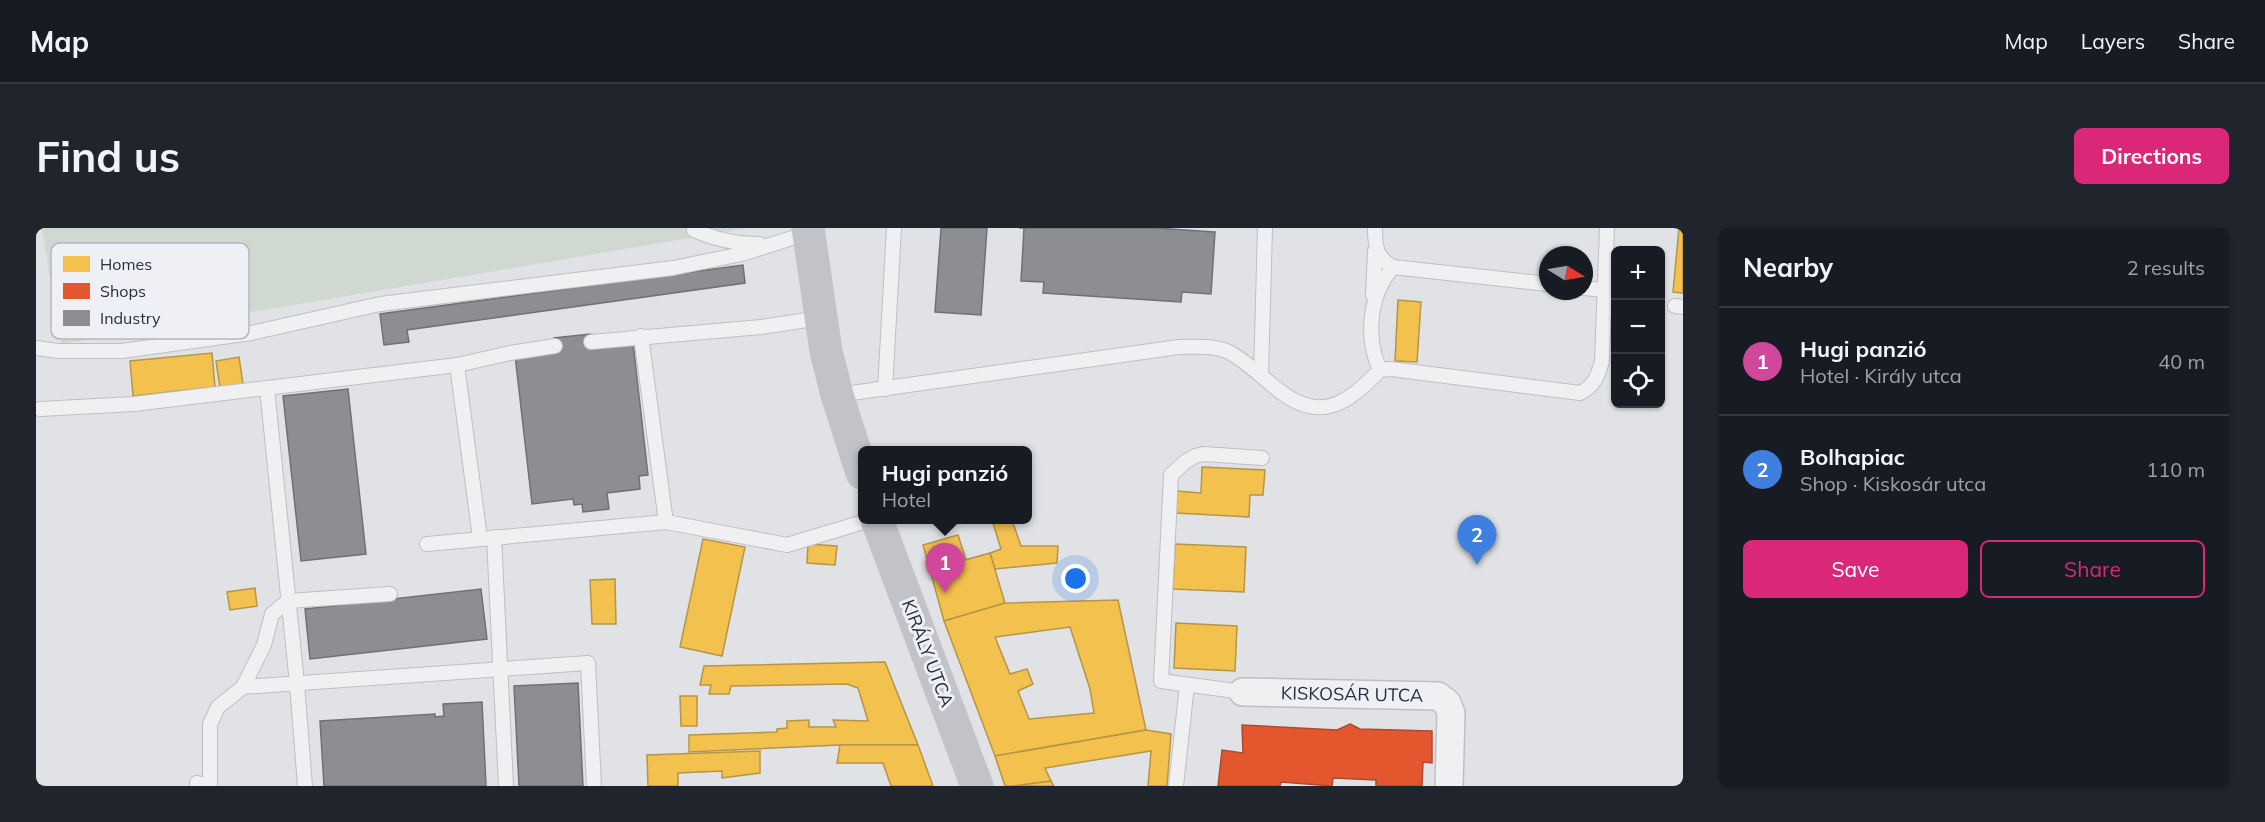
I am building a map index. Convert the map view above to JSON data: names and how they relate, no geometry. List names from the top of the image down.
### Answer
{
  "streets": {
    "main road": ["KIRÁLY UTCA"],
    "street": ["KISKOSÁR UTCA"]
  },
  "legend": ["Homes", "Shops", "Industry"],
  "north": "right",
  "page": {
    "header": "Map",
    "nav": ["Map", "Layers", "Share"],
    "buttons": [
      "Directions",
      ["Save", "Share"]
    ],
    "title": "Find us",
    "heading": ["Nearby", "2 results"],
    "map_buttons": ["+", "−"],
    "list": [
      {
        "mark": "1",
        "name": "Hugi panzió",
        "note": "Hotel · Király utca",
        "value": "40 m"
      },
      {
        "mark": "2",
        "name": "Bolhapiac",
        "note": "Shop · Kiskosár utca",
        "value": "110 m"
      }
    ],
    "popup": ["Hugi panzió", "Hotel"],
    "pins": ["2", "1"]
  }
}
